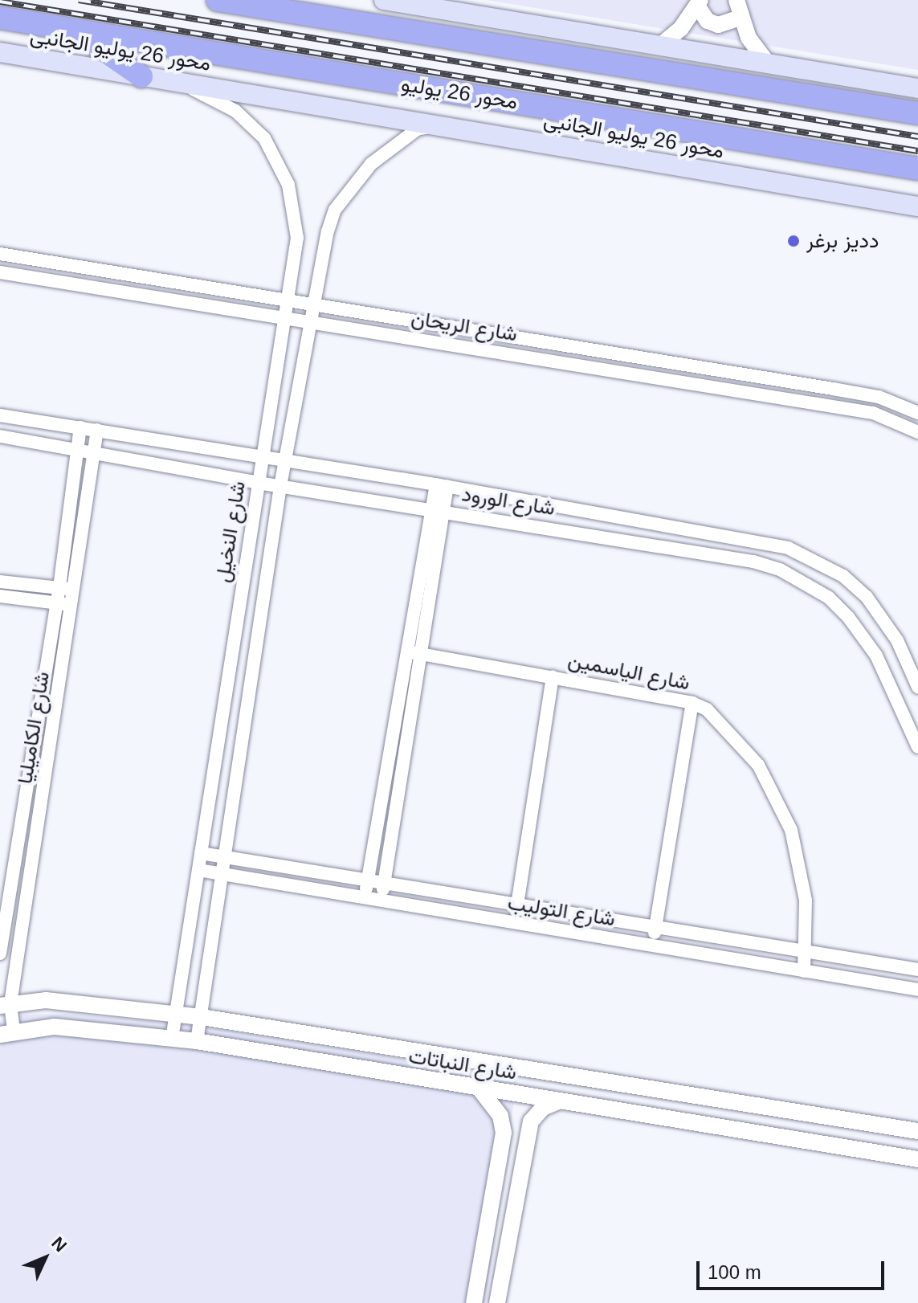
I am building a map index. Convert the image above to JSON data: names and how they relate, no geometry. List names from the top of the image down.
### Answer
{
  "streets": {
    "highway": ["محور 26 يوليو"],
    "main road": ["محور 26 يوليو الجانبى"],
    "street": [
      "شارع الريحان",
      "شارع الورود",
      "شارع النخيل",
      "شارع الياسمين",
      "شارع الكاميليا",
      "شارع التوليب",
      "شارع النباتات"
    ]
  },
  "crossings": [
    ["محور 26 يوليو الجانبى", "شارع النخيل"],
    ["شارع الريحان", "شارع النخيل"],
    ["شارع الورود", "شارع النخيل"],
    ["شارع الورود", "شارع الكاميليا"],
    ["شارع النخيل", "شارع التوليب"],
    ["شارع النخيل", "شارع النباتات"],
    ["شارع الياسمين", "شارع التوليب"],
    ["شارع الكاميليا", "شارع النباتات"]
  ],
  "places": ["دديز برغر"],
  "scale_bar": "100 m",
  "north": "top right"
}
